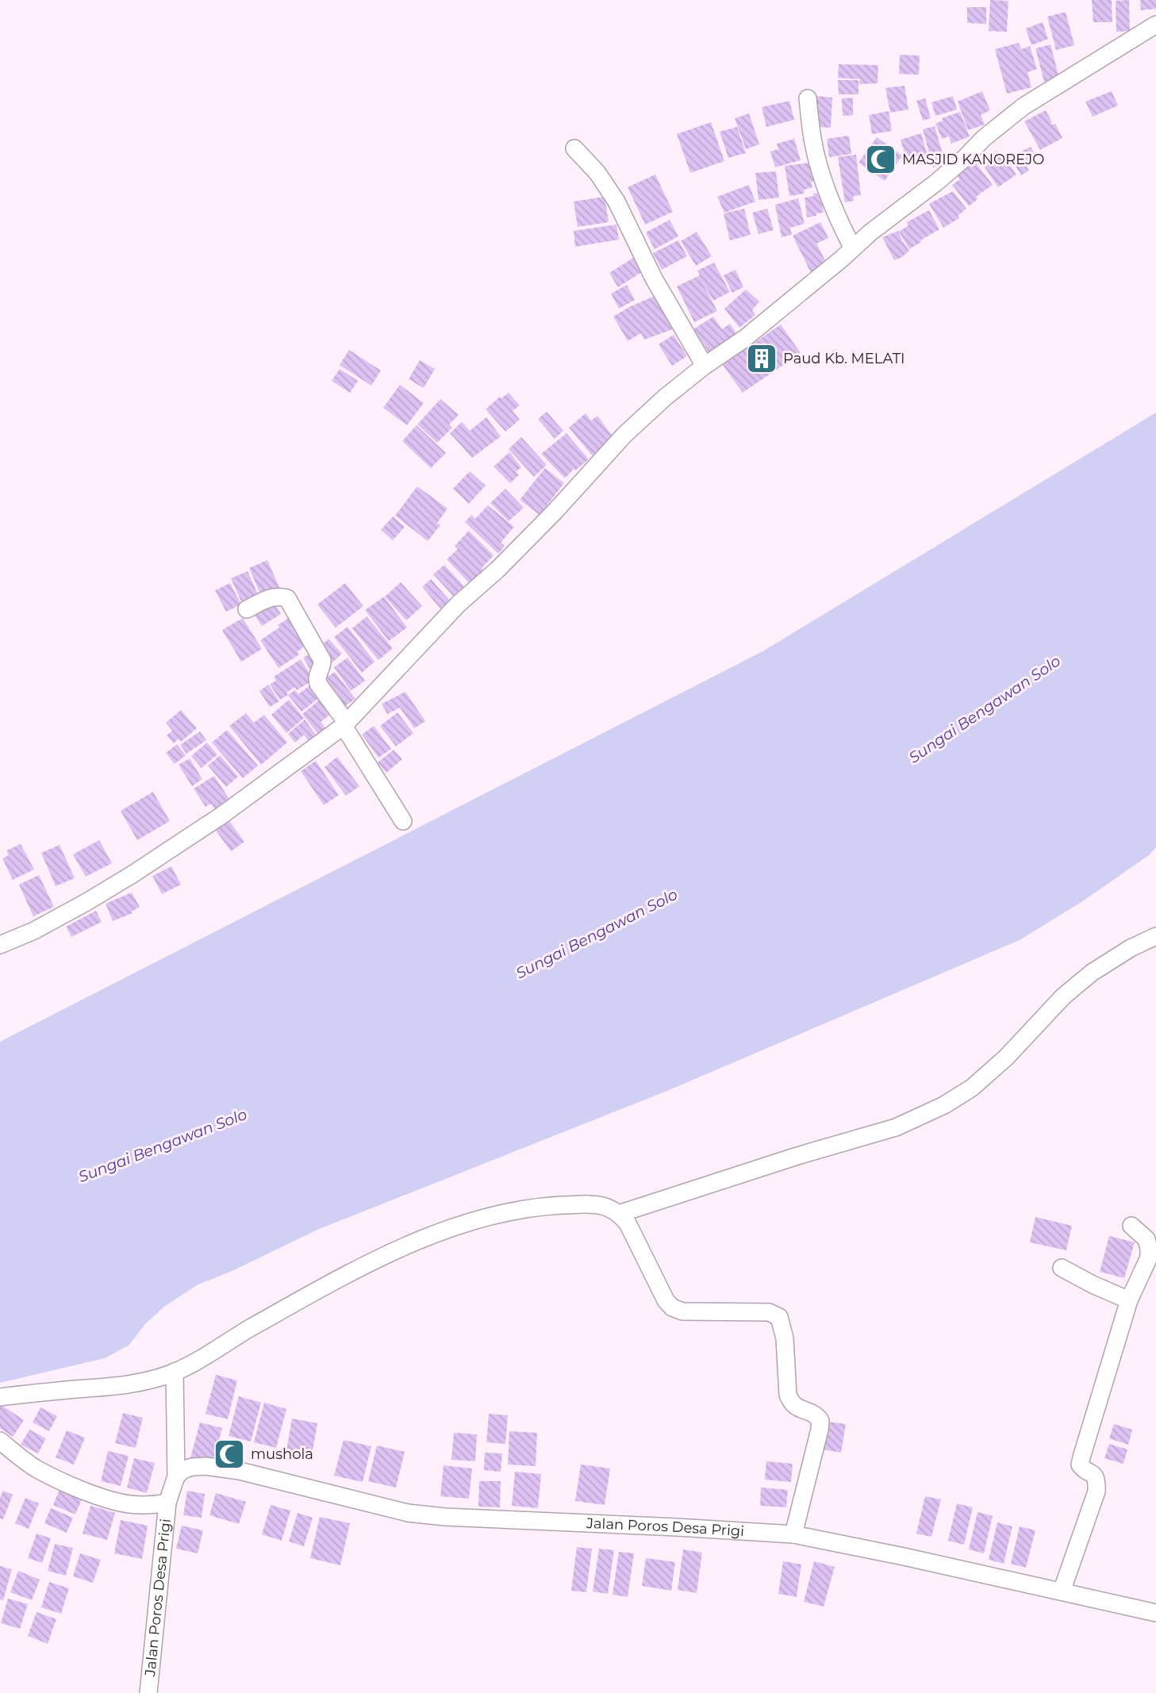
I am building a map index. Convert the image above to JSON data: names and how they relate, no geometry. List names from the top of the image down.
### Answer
{
  "streets": {
    "street": ["Jalan Poros Desa Prigi"]
  },
  "water": ["Sungai Bengawan Solo"],
  "places": {
    "mosque": ["MASJID KANOREJO", "mushola"],
    "building": ["Paud Kb. MELATI"]
  }
}
